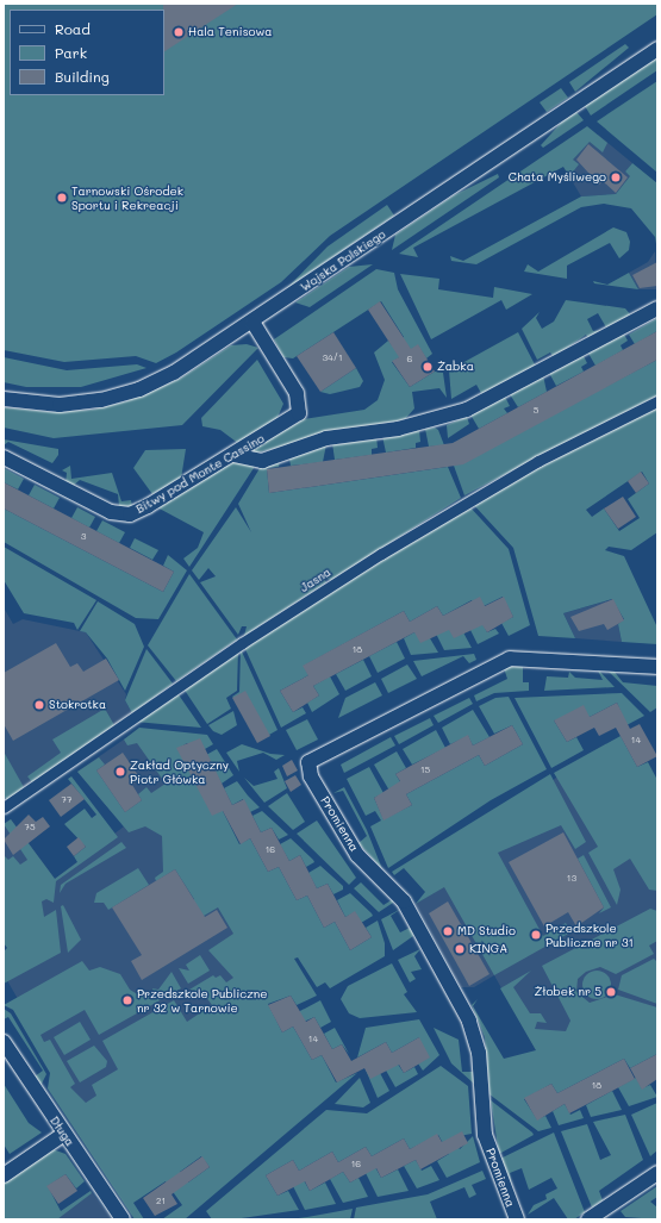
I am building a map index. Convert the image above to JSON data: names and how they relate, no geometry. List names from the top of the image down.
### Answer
{
  "streets": {
    "street": [
      "Wojska Polskiego",
      "Bitwy pod Monte Cassino",
      "Jasna",
      "Promienna",
      "Długa"
    ]
  },
  "crossings": [
    ["Wojska Polskiego", "Bitwy pod Monte Cassino"]
  ],
  "places": [
    "Hala Tenisowa",
    "Chata Myśliwego",
    "Tarnowski Ośrodek Sportu i Rekreacji",
    "Żabka",
    "Stokrotka",
    "Zakład Optyczny Piotr Główka",
    "MD Studio",
    "Przedszkole Publiczne nr 31",
    "KINGA",
    "Żłobek nr 5",
    "Przedszkole Publiczne nr 32 w Tarnowie"
  ],
  "house_numbers": [
    "34/1",
    "6",
    "5",
    "3",
    "18",
    "14",
    "15",
    "77",
    "75",
    "16",
    "13",
    "14",
    "18",
    "16",
    "21"
  ],
  "legend": ["Road", "Park", "Building"]
}
